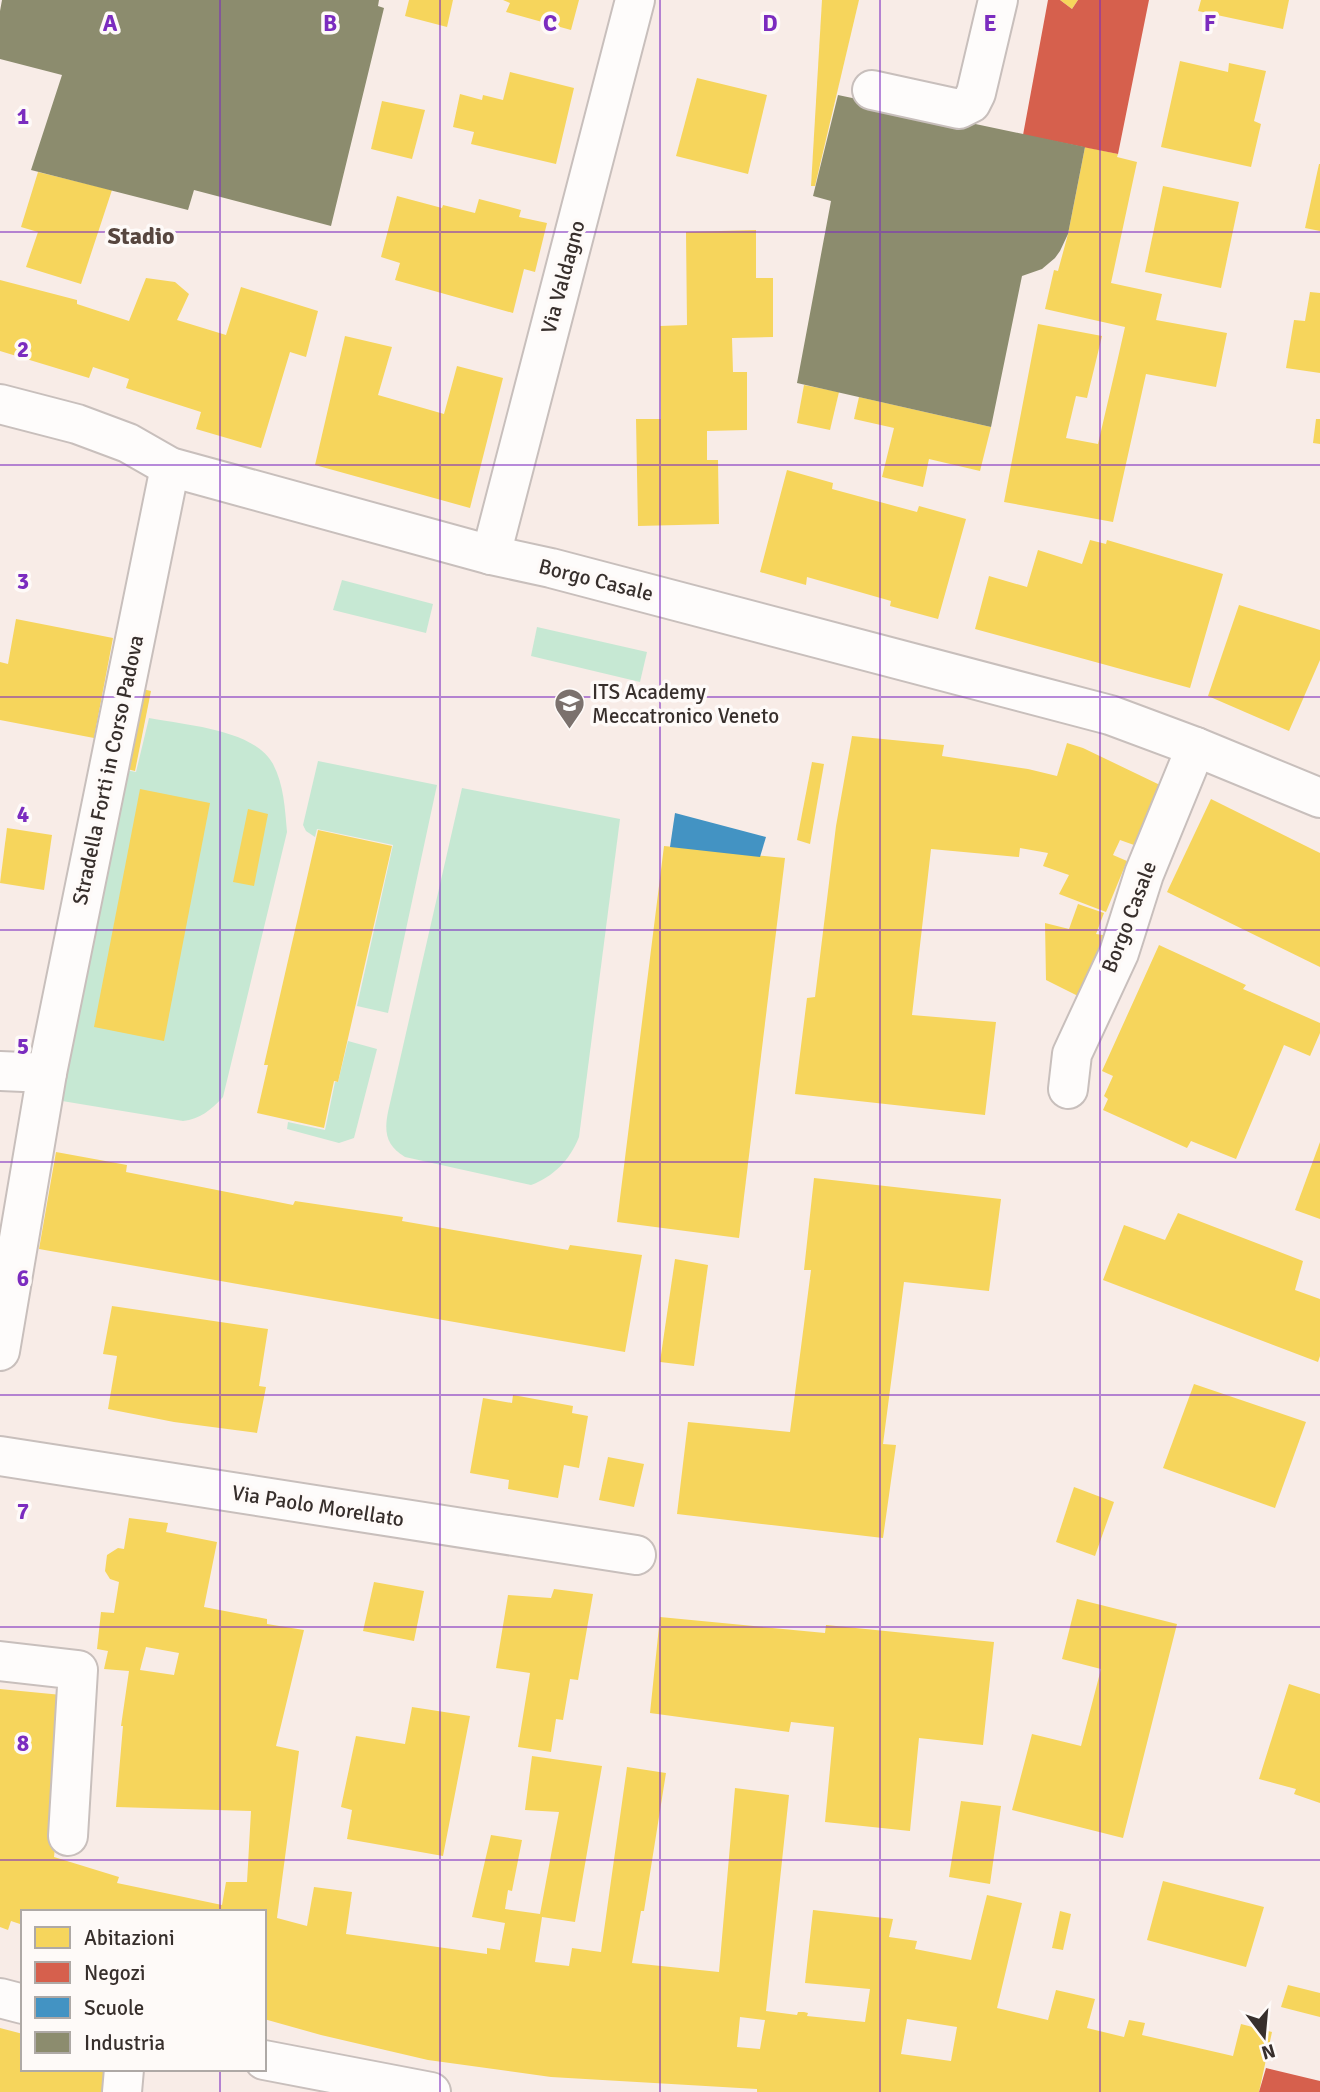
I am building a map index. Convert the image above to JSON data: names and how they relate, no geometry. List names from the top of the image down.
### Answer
{
  "streets": {
    "street": [
      "Via Valdagno",
      "Borgo Casale",
      "Stradella Forti in Corso Padova",
      "Via Paolo Morellato"
    ]
  },
  "crossings": [
    ["Via Valdagno", "Borgo Casale"],
    ["Borgo Casale", "Stradella Forti in Corso Padova"]
  ],
  "districts": ["Stadio"],
  "places": {
    "school or university": ["ITS Academy Meccatronico Veneto"]
  },
  "legend": [
    "Abitazioni",
    "Negozi",
    "Scuole",
    "Industria"
  ],
  "north": "bottom",
  "grid": {
    "columns": [
      "A",
      "B",
      "C",
      "D",
      "E",
      "F"
    ],
    "rows": [
      "1",
      "2",
      "3",
      "4",
      "5",
      "6",
      "7",
      "8"
    ]
  }
}
